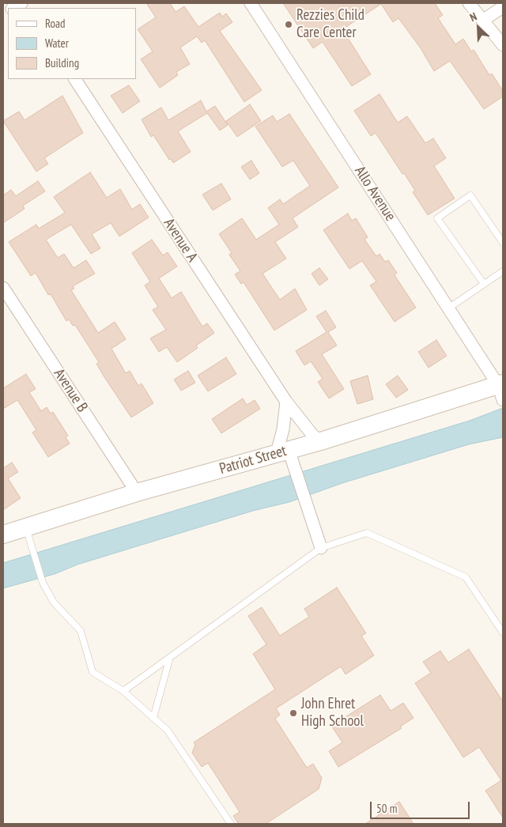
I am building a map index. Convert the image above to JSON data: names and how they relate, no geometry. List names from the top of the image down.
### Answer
{
  "streets": {
    "main road": ["Patriot Street"],
    "street": ["Allo Avenue", "Avenue A", "Avenue B"]
  },
  "crossings": [
    ["Allo Avenue", "Patriot Street"],
    ["Avenue A", "Patriot Street"],
    ["Avenue B", "Patriot Street"]
  ],
  "places": ["Rezzies Child Care Center", "John Ehret High School"],
  "legend": ["Road", "Water", "Building"],
  "scale_bar": "50 m",
  "north": "top left"
}
